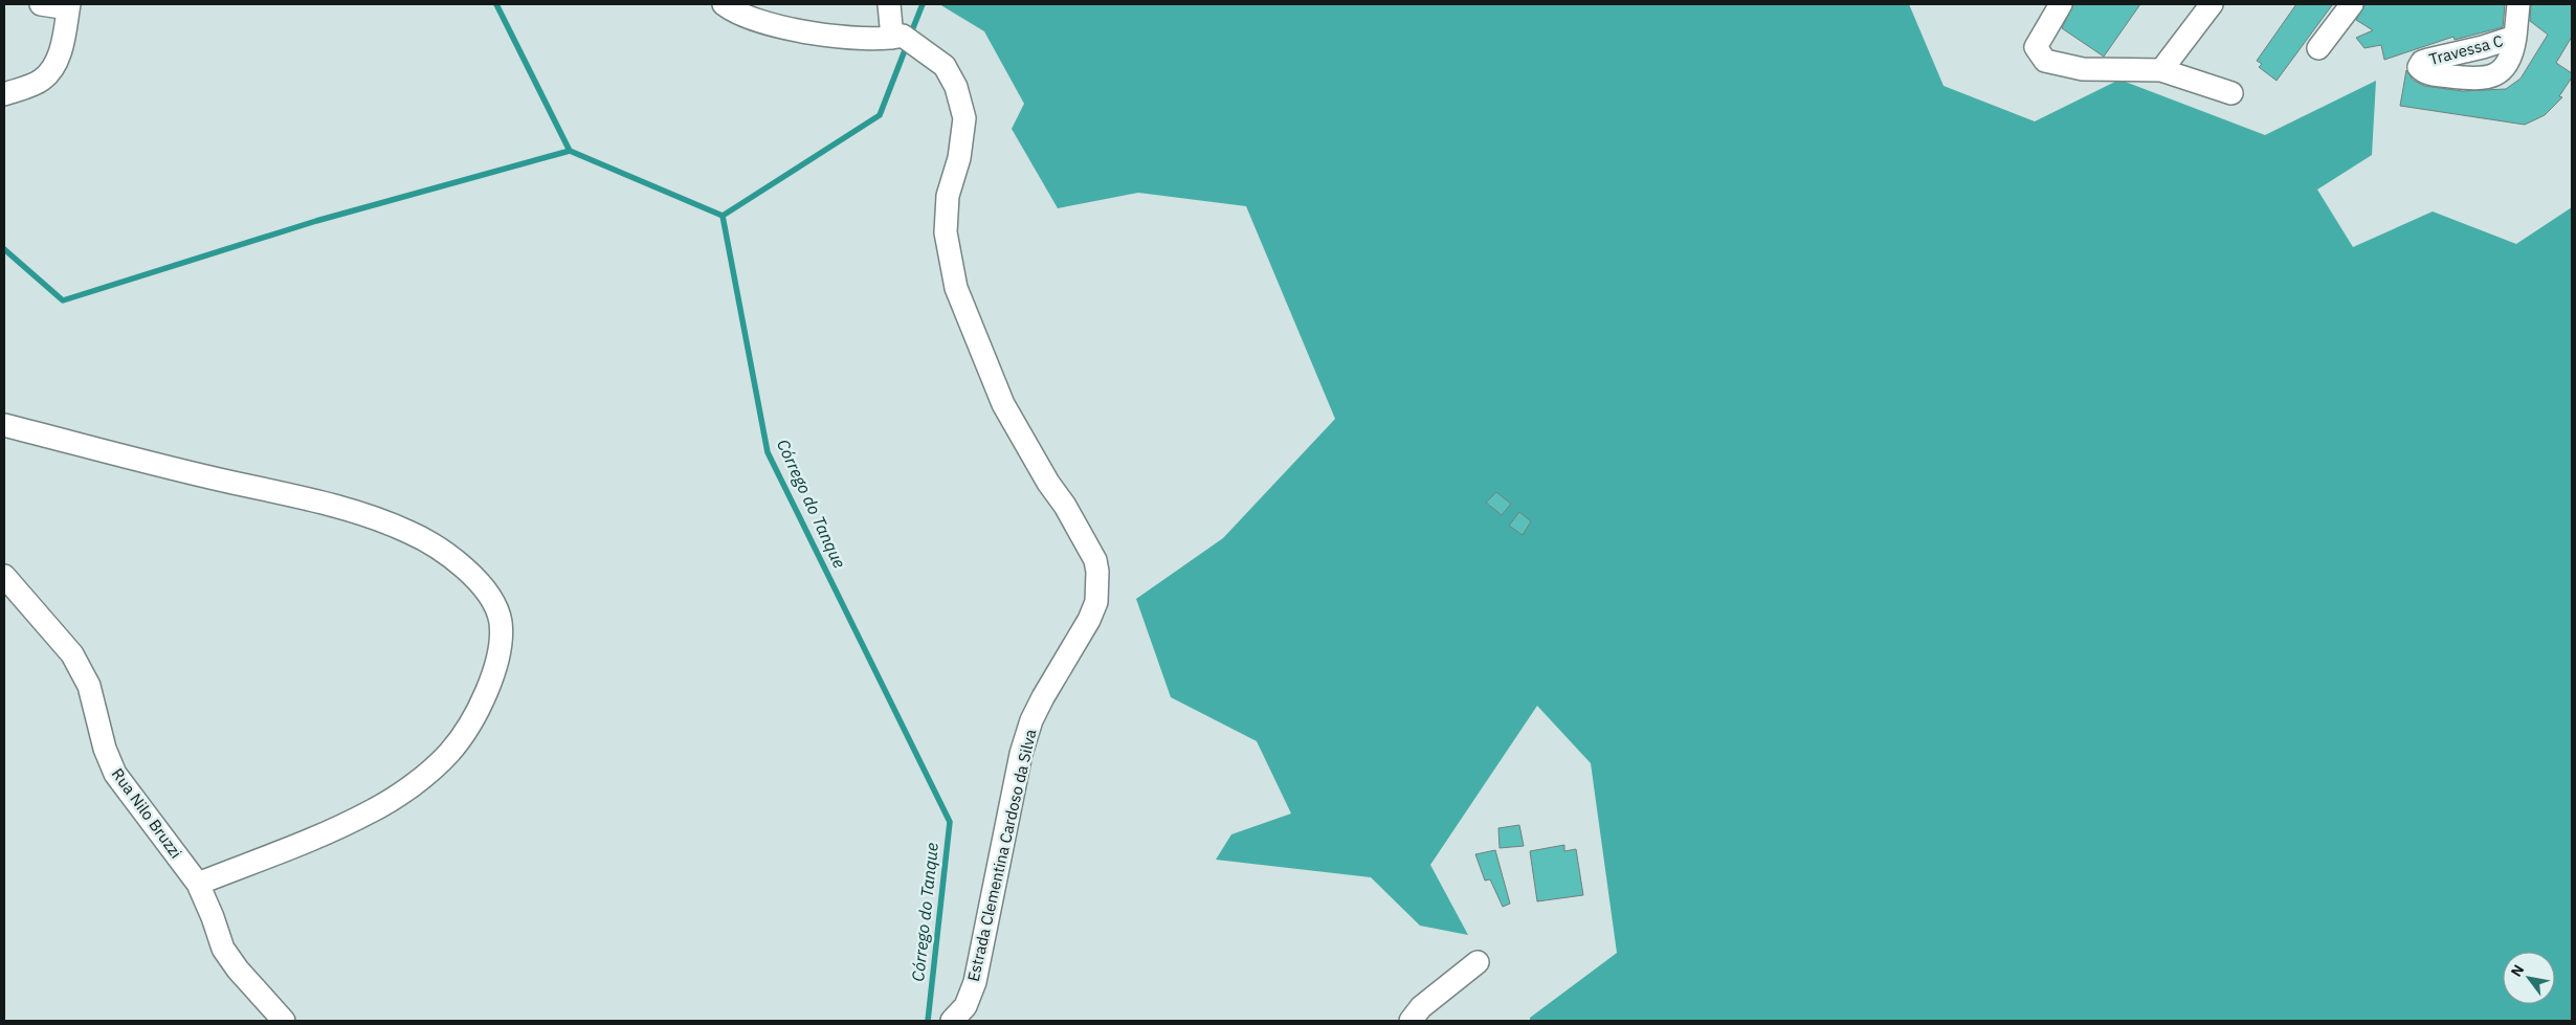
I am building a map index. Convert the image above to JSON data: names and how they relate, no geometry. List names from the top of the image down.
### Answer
{
  "streets": {
    "street": ["Travessa C", "Rua Nilo Bruzzi", "Estrada Clementina Cardoso da Silva"]
  },
  "water": ["Córrego do Tanque"],
  "north": "top left"
}
